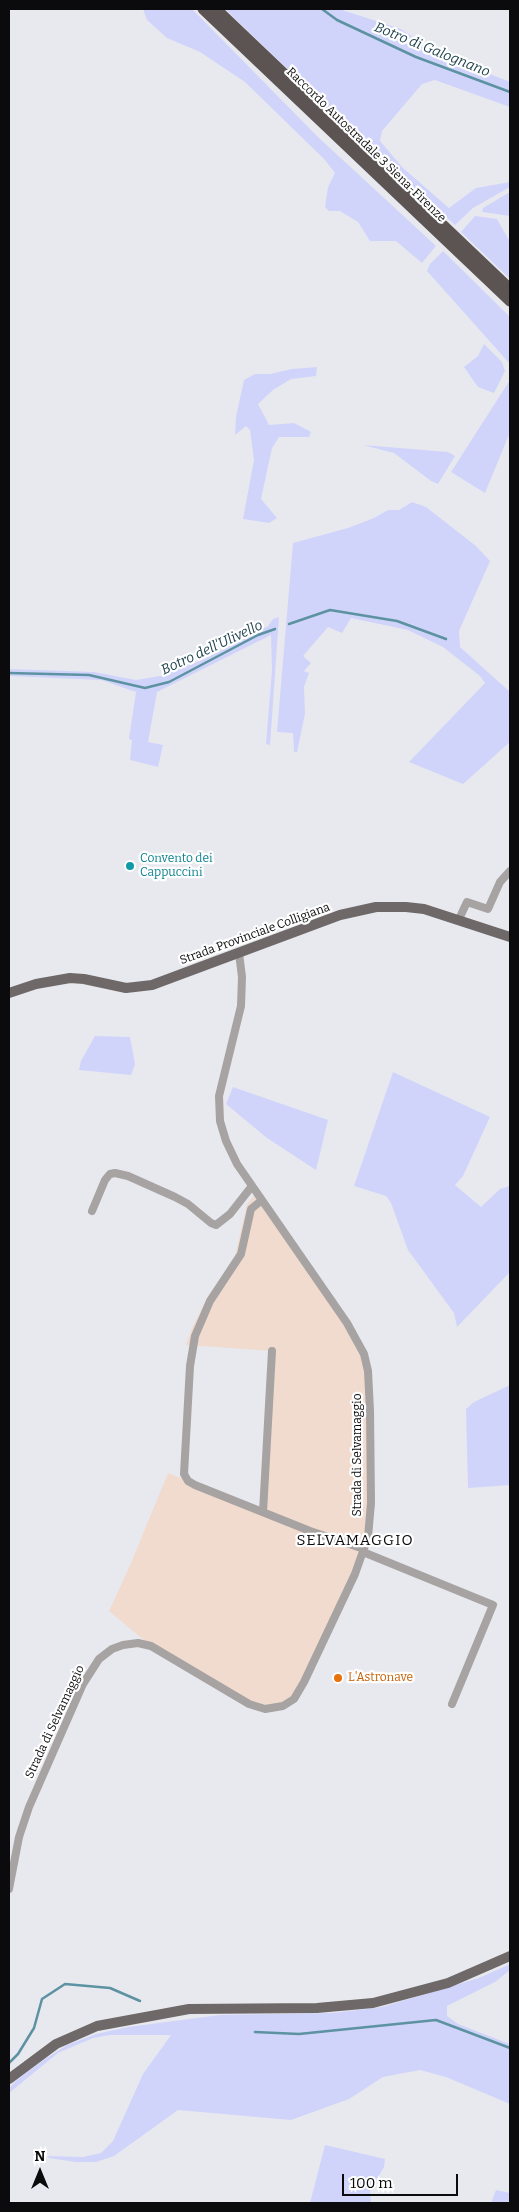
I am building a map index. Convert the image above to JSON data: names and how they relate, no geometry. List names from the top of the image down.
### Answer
{
  "streets": {
    "highway": ["Raccordo Autostradale 3 Siena-Firenze"],
    "main road": ["Strada Provinciale Colligiana"],
    "street": ["Strada di Selvamaggio"]
  },
  "crossings": [
    ["Strada Provinciale Colligiana", "Strada di Selvamaggio"]
  ],
  "districts": ["SELVAMAGGIO"],
  "water": ["Botro di Galognano", "Botro dell'Ulivello"],
  "places": ["Convento dei Cappuccini", "L'Astronave"],
  "scale_bar": "100 m",
  "north": "top"
}
